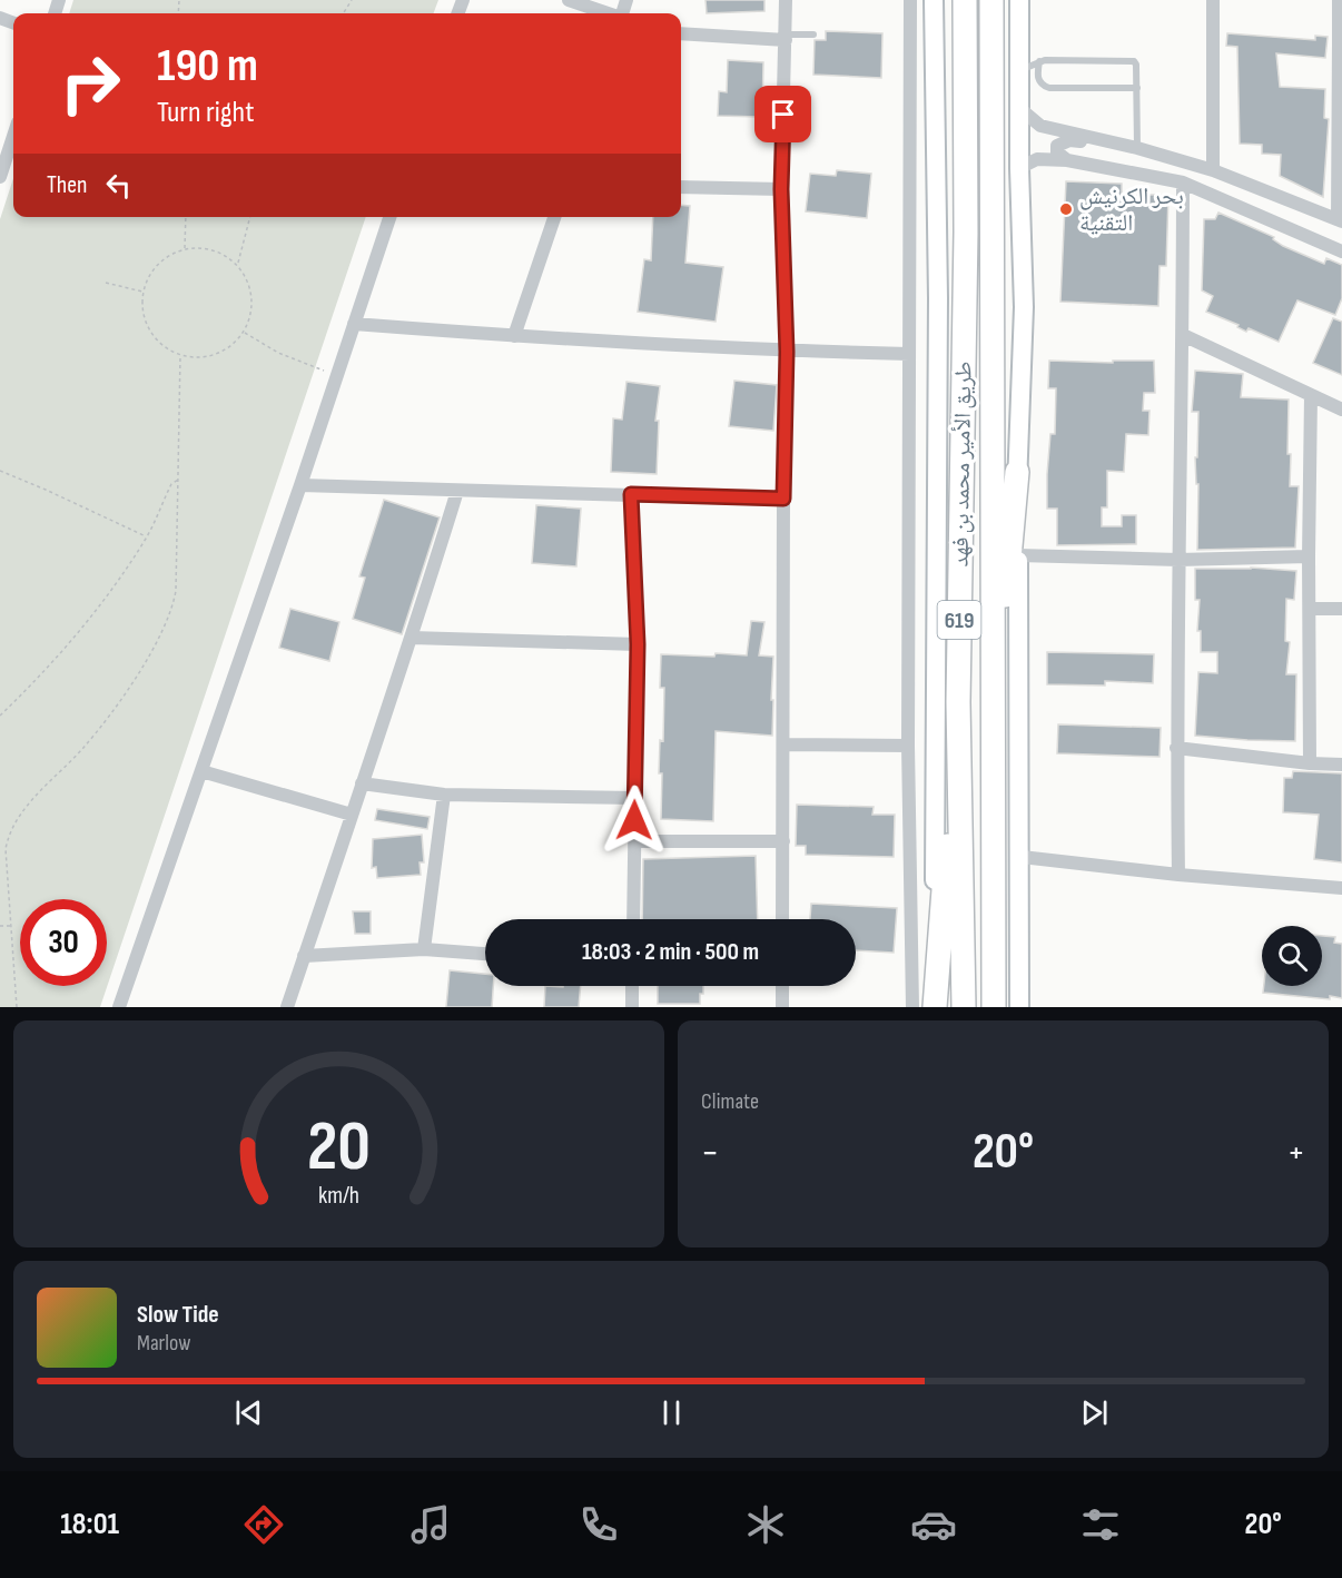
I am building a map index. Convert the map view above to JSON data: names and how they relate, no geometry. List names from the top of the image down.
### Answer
{
  "streets": {
    "highway": ["طريق الأمير محمد بن فهد", "619"]
  },
  "places": ["بحر الكرنيش التقنية"],
  "page": {
    "turn": ["190 m", "Turn right"],
    "then": "Then",
    "limit": "30",
    "trip": "18:03 · 2 min · 500 m",
    "tile": "Climate",
    "heat": ["−", "20°", "+"],
    "song": ["Slow Tide", "Marlow"],
    "tabs": ["18:01", "20°"],
    "gauge": ["20", "km/h"]
  }
}
